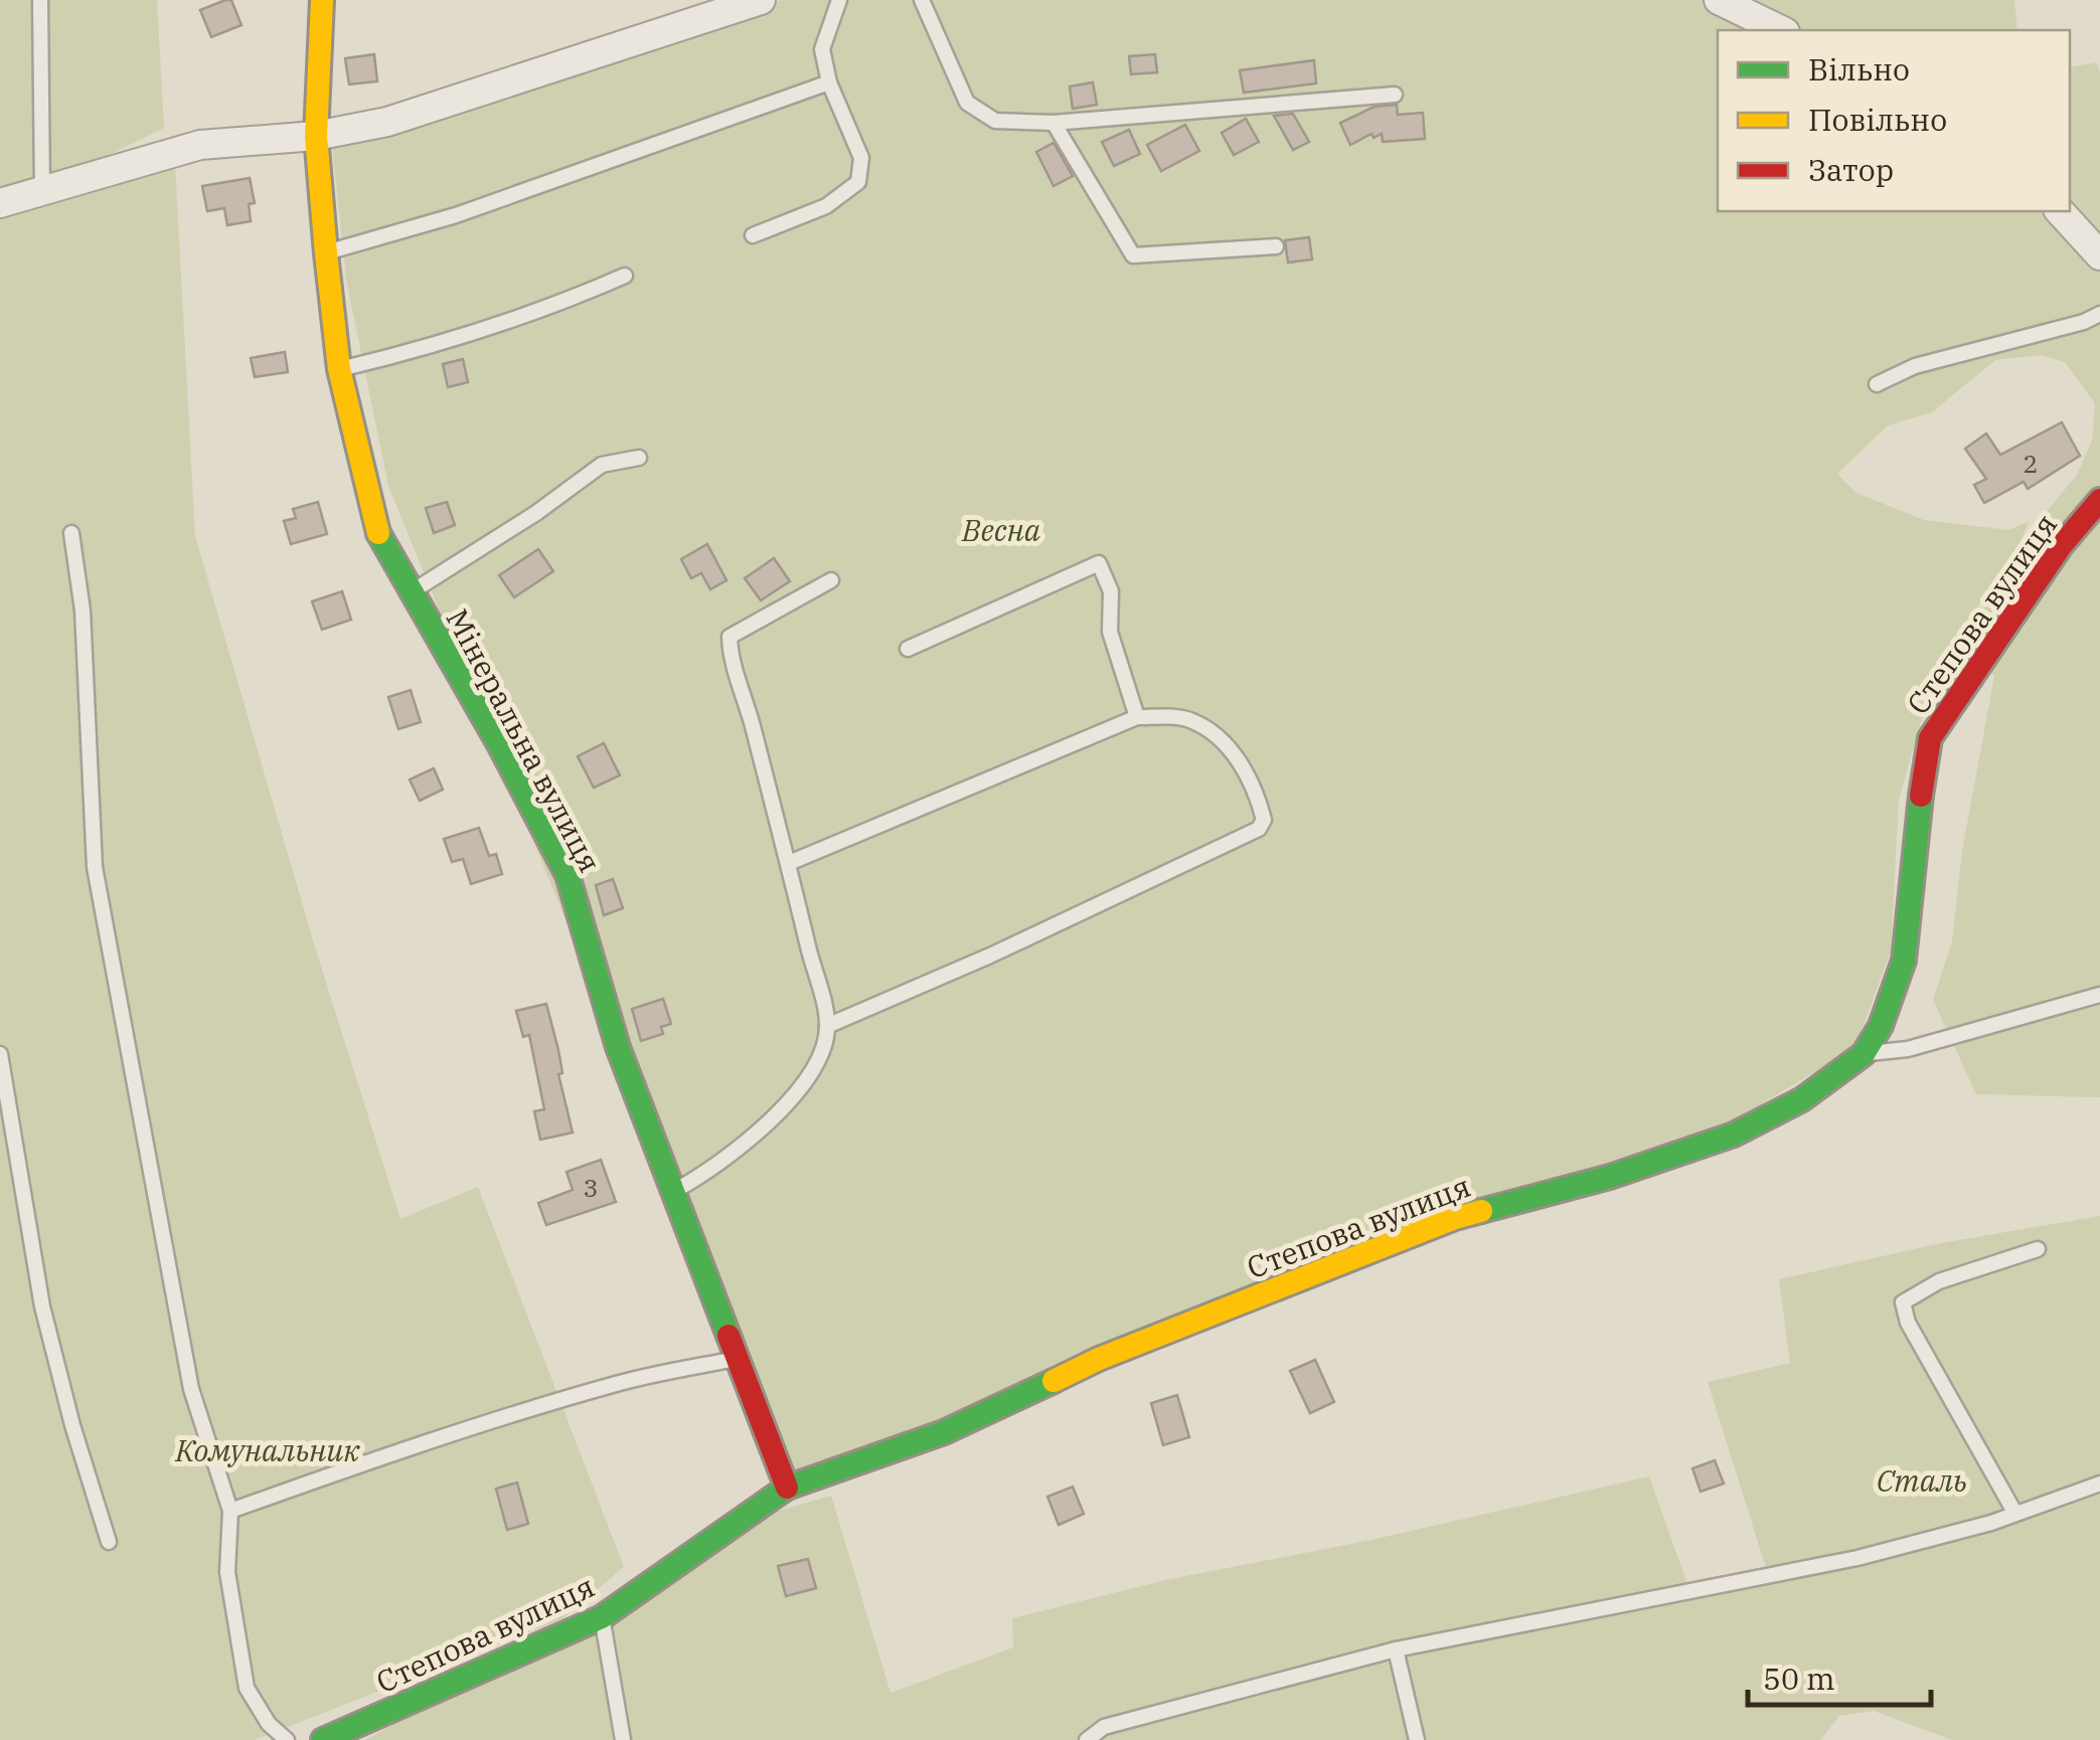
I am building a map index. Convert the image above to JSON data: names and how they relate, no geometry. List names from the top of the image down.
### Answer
{
  "streets": {
    "street": ["Степова вулиця", "Мінеральна вулиця"]
  },
  "crossings": [
    ["Степова вулиця", "Мінеральна вулиця"]
  ],
  "parks": ["Весна", "Комунальник", "Сталь"],
  "house_numbers": ["2", "3"],
  "legend": ["Вільно", "Повільно", "Затор"],
  "scale_bar": "50 m"
}
